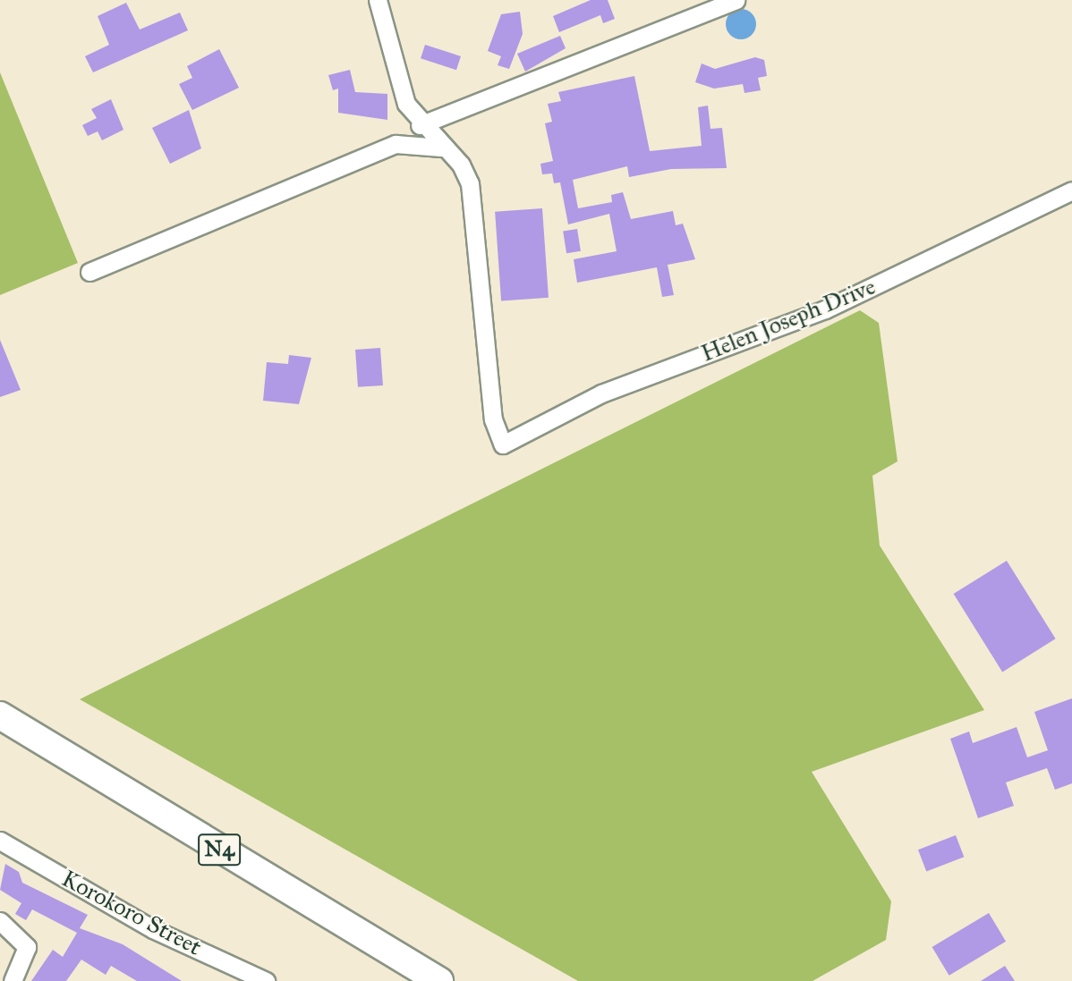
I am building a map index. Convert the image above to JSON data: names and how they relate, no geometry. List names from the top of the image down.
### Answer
{
  "streets": {
    "highway": ["N4"],
    "street": ["Helen Joseph Drive", "Korokoro Street"]
  }
}
